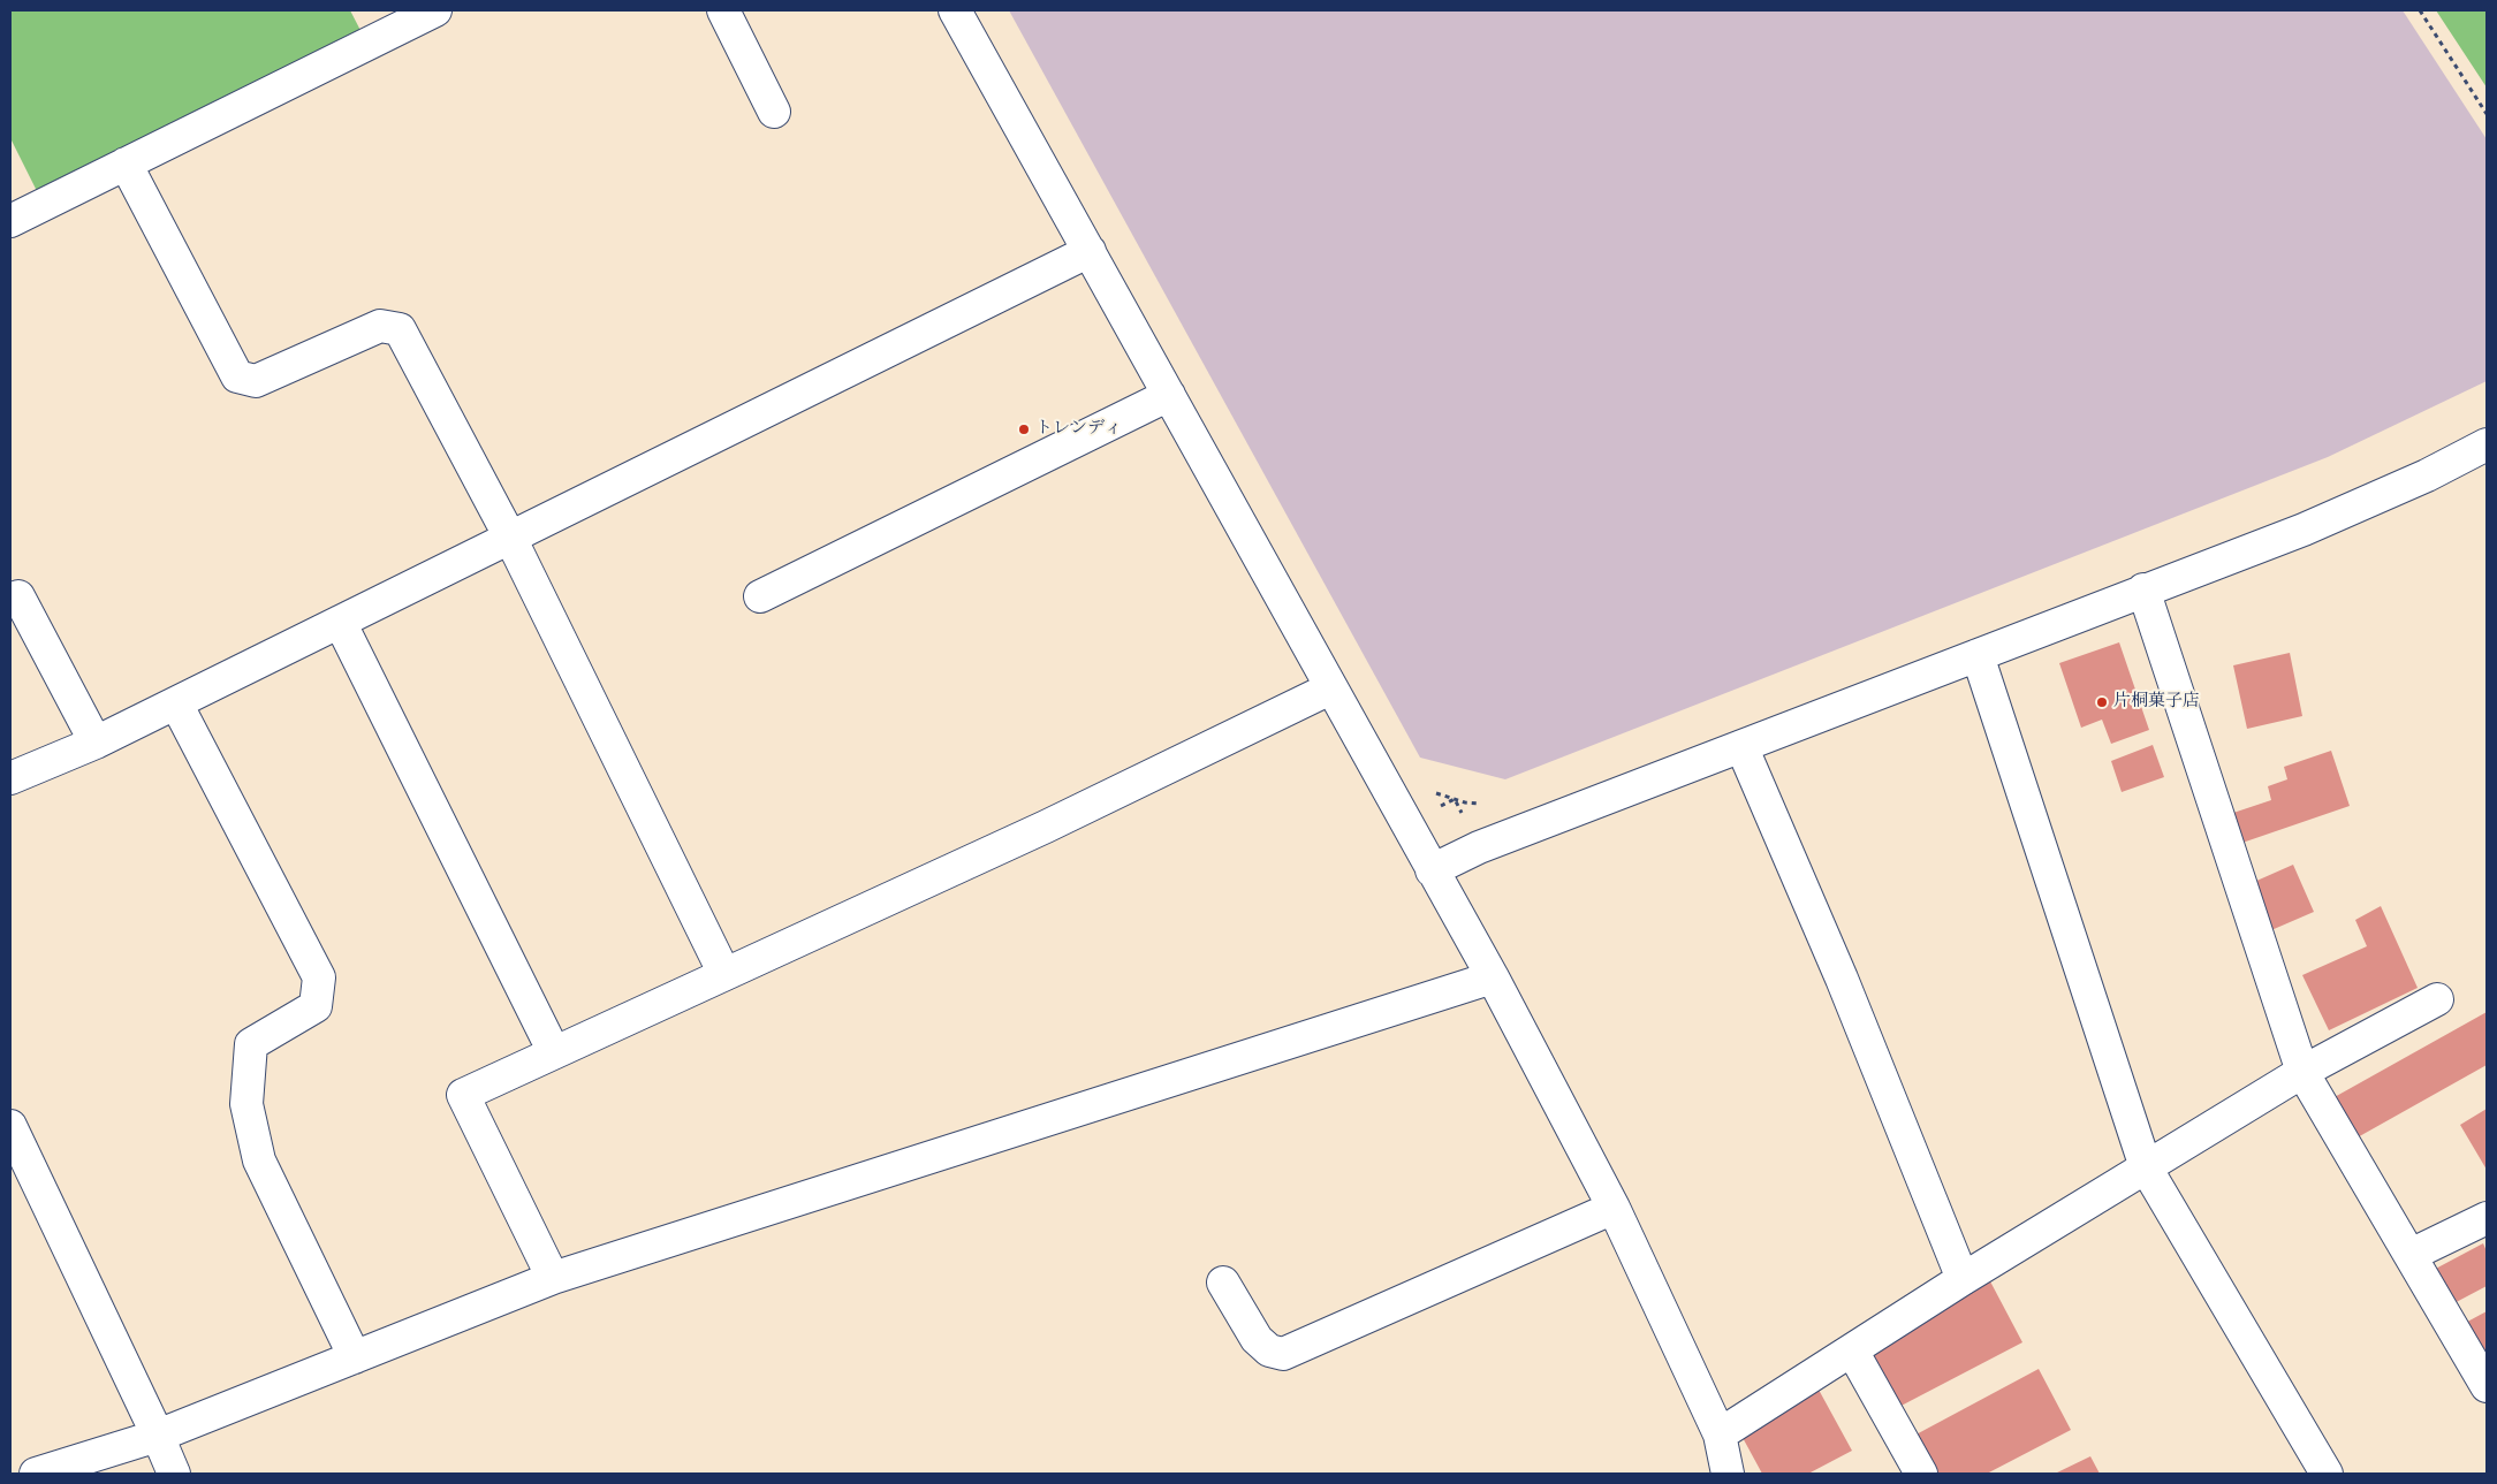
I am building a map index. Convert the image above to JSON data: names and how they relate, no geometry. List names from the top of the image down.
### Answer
{
  "places": ["トレンディ", "片桐菓子店"]
}
